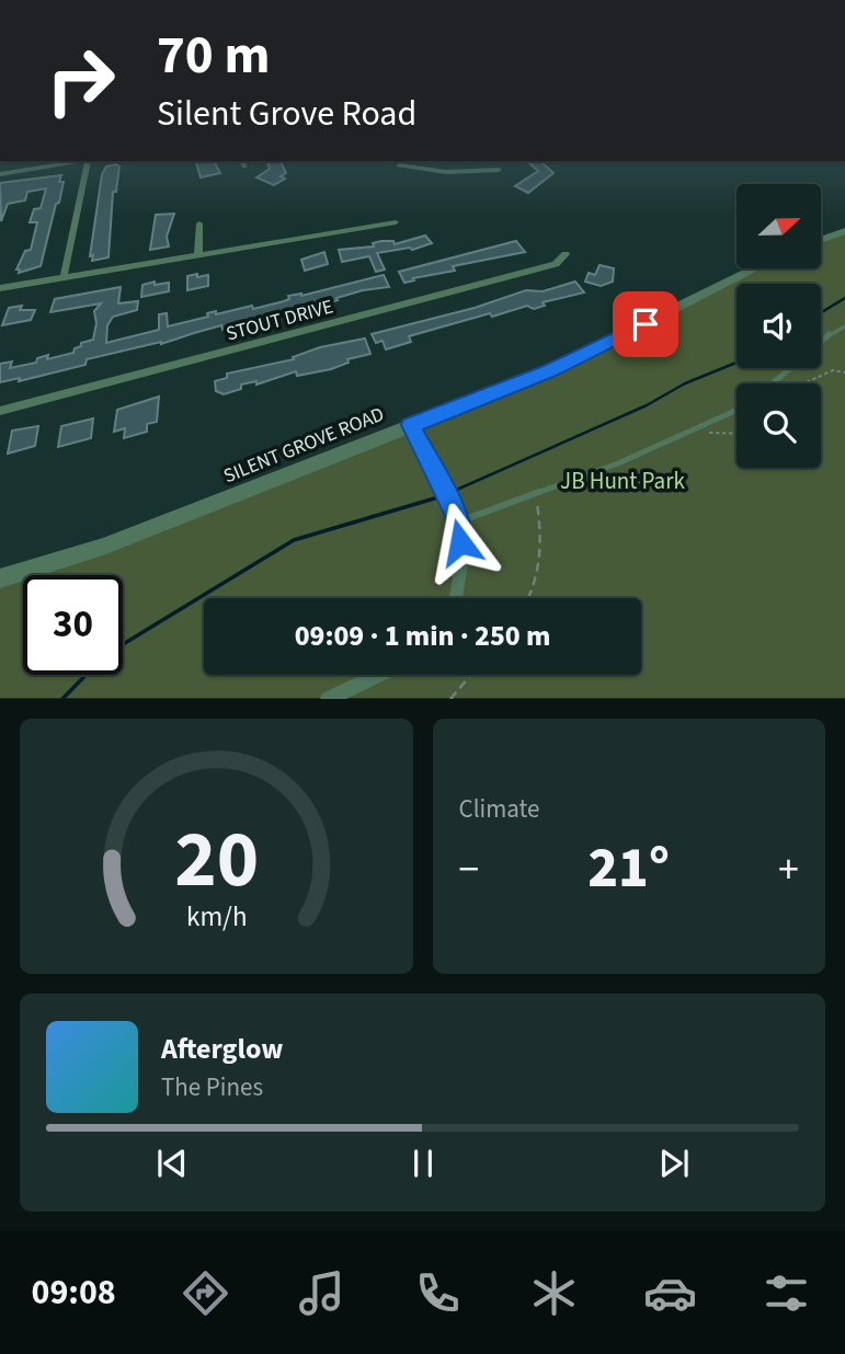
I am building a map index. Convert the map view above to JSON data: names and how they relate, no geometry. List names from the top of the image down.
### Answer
{
  "streets": {
    "street": ["STOUT DRIVE", "SILENT GROVE ROAD"]
  },
  "parks": ["JB Hunt Park"],
  "north": "right",
  "page": {
    "turn": ["70 m", "Silent Grove Road"],
    "limit": "30",
    "trip": "09:09 · 1 min · 250 m",
    "tile": "Climate",
    "heat": ["−", "21°", "+"],
    "song": ["Afterglow", "The Pines"],
    "tabs": "09:08",
    "gauge": ["20", "km/h"]
  }
}
